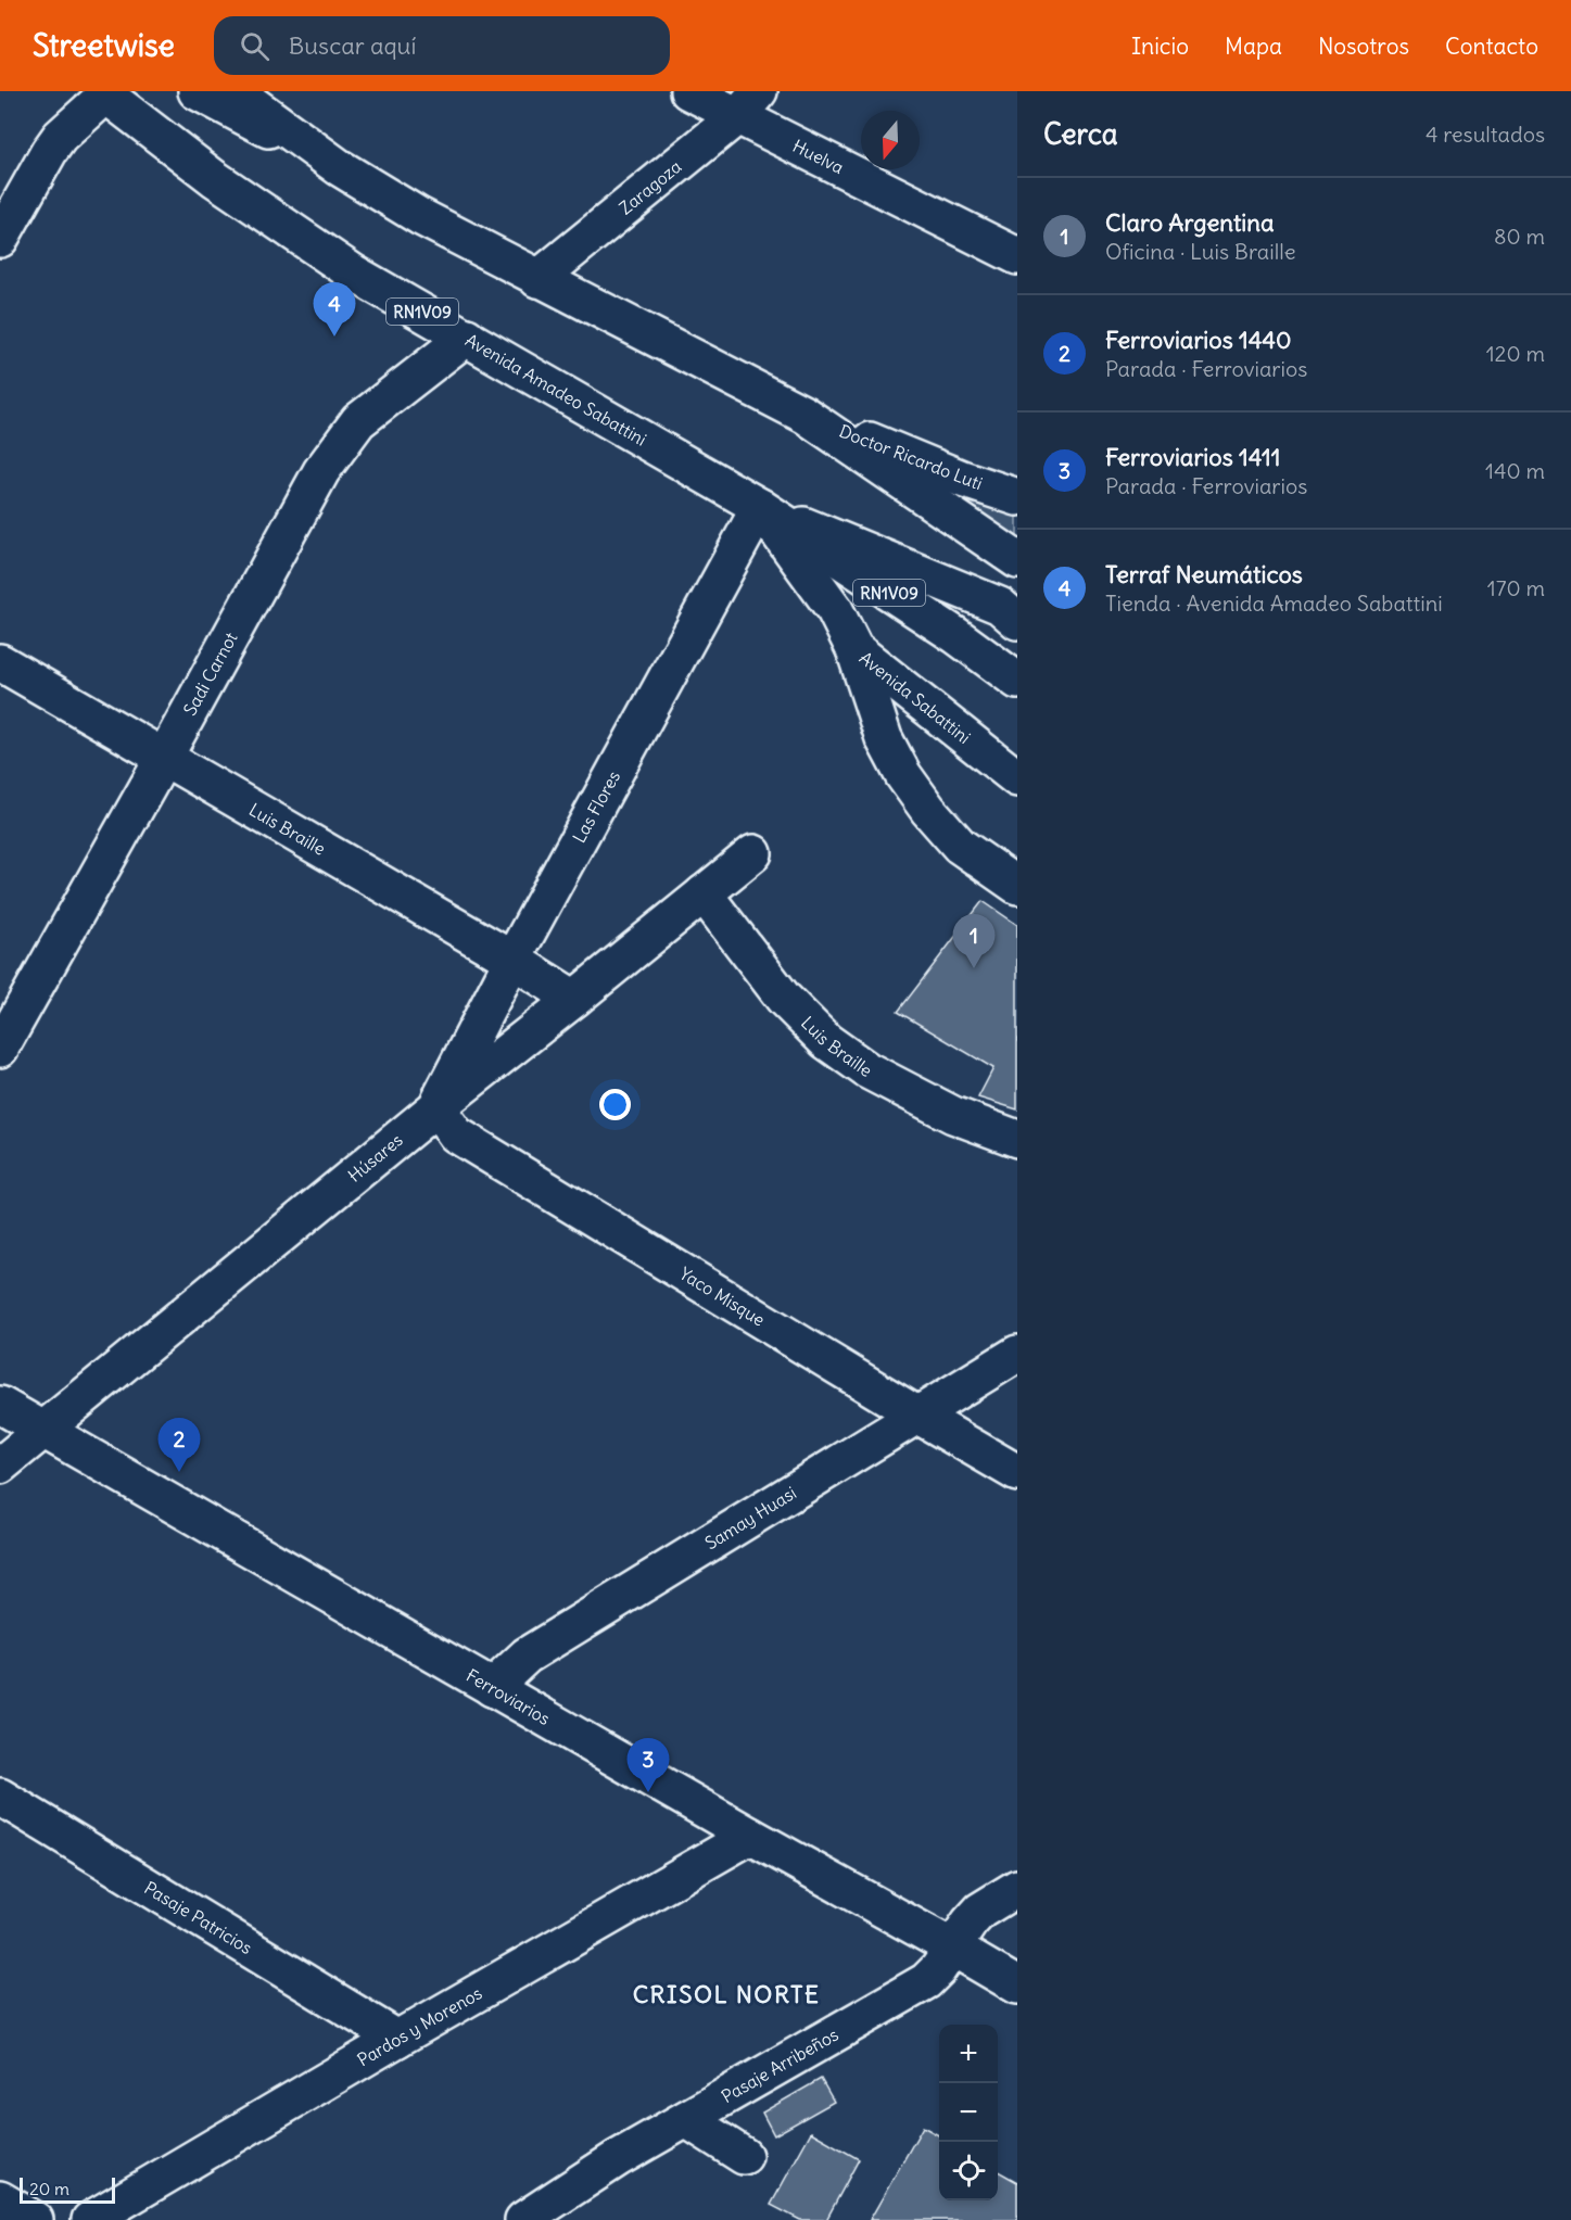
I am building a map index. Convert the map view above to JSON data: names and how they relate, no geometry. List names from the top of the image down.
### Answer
{
  "streets": {
    "street": [
      "Huelva",
      "Zaragoza",
      "RN1V09",
      "Avenida Amadeo Sabattini",
      "Doctor Ricardo Luti",
      "Sadi Carnot",
      "Avenida Sabattini",
      "Las Flores",
      "Luis Braille",
      "Húsares",
      "Yaco Misque",
      "Samay Huasi",
      "Ferroviarios",
      "Pasaje Patricios",
      "Pardos y Morenos",
      "Pasaje Arribeños"
    ]
  },
  "crossings": [
    ["Huelva", "Zaragoza"],
    ["Avenida Amadeo Sabattini", "Sadi Carnot"],
    ["Avenida Amadeo Sabattini", "Avenida Sabattini"],
    ["Avenida Amadeo Sabattini", "Las Flores"],
    ["Sadi Carnot", "Luis Braille"],
    ["Avenida Sabattini", "Las Flores"],
    ["Las Flores", "Luis Braille"],
    ["Las Flores", "Húsares"],
    ["Las Flores", "Yaco Misque"],
    ["Luis Braille", "Húsares"],
    ["Húsares", "Yaco Misque"],
    ["Húsares", "Ferroviarios"],
    ["Yaco Misque", "Samay Huasi"],
    ["Samay Huasi", "Ferroviarios"],
    ["Ferroviarios", "Pardos y Morenos"],
    ["Ferroviarios", "Pasaje Arribeños"],
    ["Pasaje Patricios", "Pardos y Morenos"]
  ],
  "districts": ["CRISOL NORTE"],
  "scale_bar": "20 m",
  "north": "bottom",
  "page": {
    "header": "Streetwise",
    "search": "Buscar aquí",
    "nav": [
      "Inicio",
      "Mapa",
      "Nosotros",
      "Contacto"
    ],
    "heading": ["Cerca", "4 resultados"],
    "list": [
      {
        "mark": "1",
        "name": "Claro Argentina",
        "note": "Oficina · Luis Braille",
        "value": "80 m"
      },
      {
        "mark": "2",
        "name": "Ferroviarios 1440",
        "note": "Parada · Ferroviarios",
        "value": "120 m"
      },
      {
        "mark": "3",
        "name": "Ferroviarios 1411",
        "note": "Parada · Ferroviarios",
        "value": "140 m"
      },
      {
        "mark": "4",
        "name": "Terraf Neumáticos",
        "note": "Tienda · Avenida Amadeo Sabattini",
        "value": "170 m"
      }
    ],
    "pins": [
      "4",
      "1",
      "2",
      "3"
    ],
    "map_buttons": ["+", "−"],
    "scale": "20 m"
  }
}
